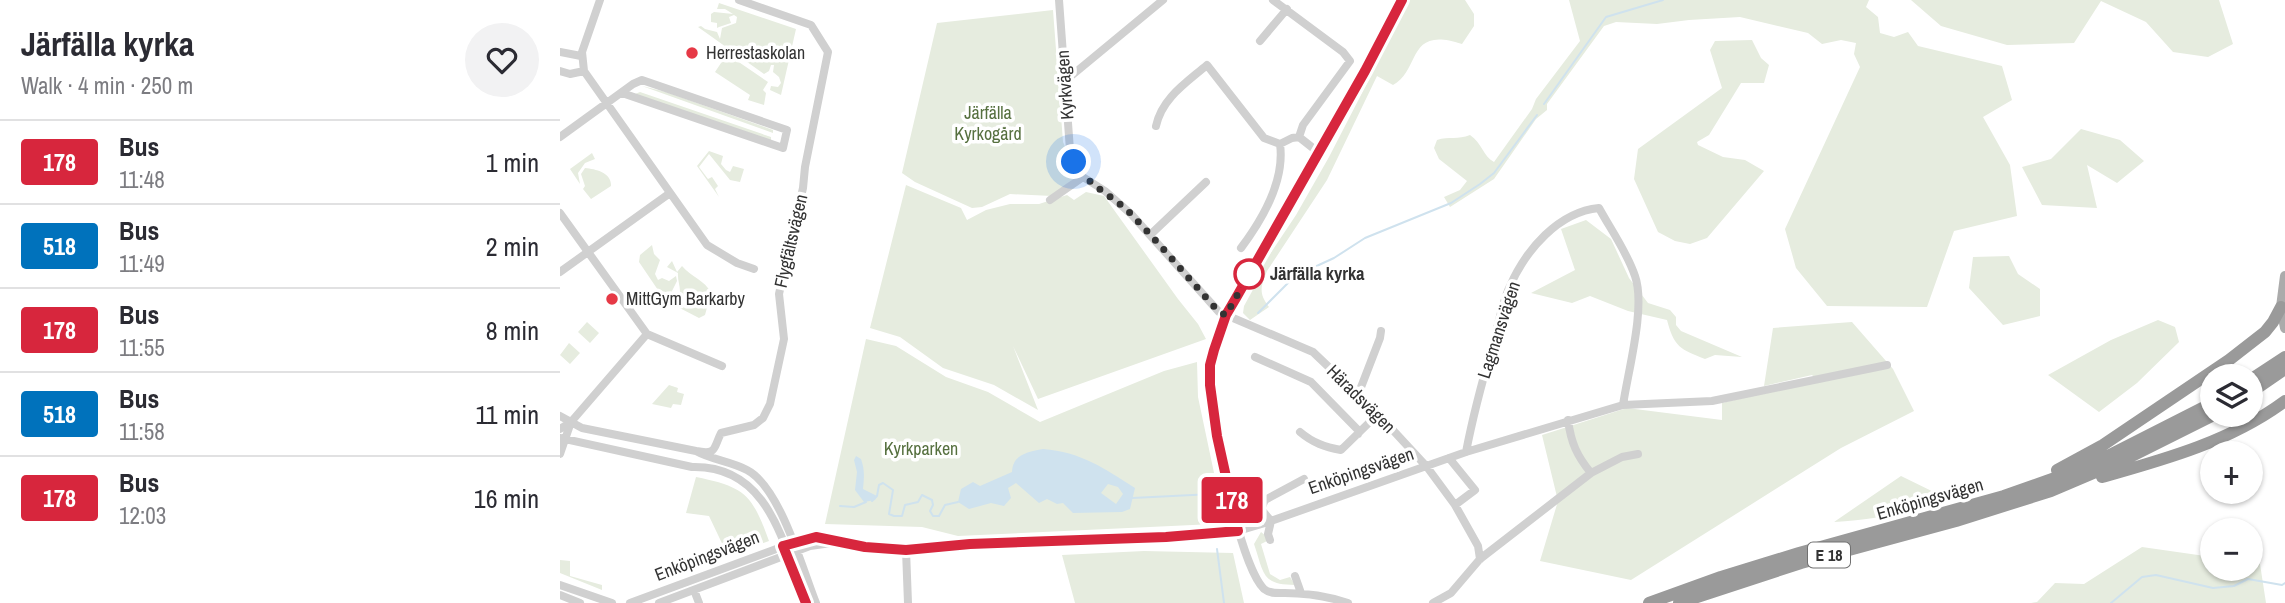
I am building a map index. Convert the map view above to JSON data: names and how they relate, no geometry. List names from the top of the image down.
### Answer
{
  "streets": {
    "highway": ["Enköpingsvägen", "E 18"],
    "street": [
      "Kyrkvägen",
      "Flygfältsvägen",
      "Lagmansvägen",
      "Häradsvägen"
    ]
  },
  "crossings": [
    ["Lagmansvägen", "Enköpingsvägen"],
    ["Häradsvägen", "Enköpingsvägen"]
  ],
  "parks": ["Järfälla Kyrkogård", "Kyrkparken"],
  "places": ["Herrestaskolan", "Järfälla kyrka", "MittGym Barkarby"],
  "lines": ["bus line 178"],
  "page": {
    "heading": ["Järfälla kyrka", "Walk · 4 min · 250 m"],
    "on_map": "178",
    "list": [
      {
        "mark": "178",
        "name": "Bus",
        "note": "11:48",
        "value": "1 min"
      },
      {
        "mark": "518",
        "name": "Bus",
        "note": "11:49",
        "value": "2 min"
      },
      {
        "mark": "178",
        "name": "Bus",
        "note": "11:55",
        "value": "8 min"
      },
      {
        "mark": "518",
        "name": "Bus",
        "note": "11:58",
        "value": "11 min"
      },
      {
        "mark": "178",
        "name": "Bus",
        "note": "12:03",
        "value": "16 min"
      }
    ],
    "map_buttons": ["+", "−"]
  }
}
